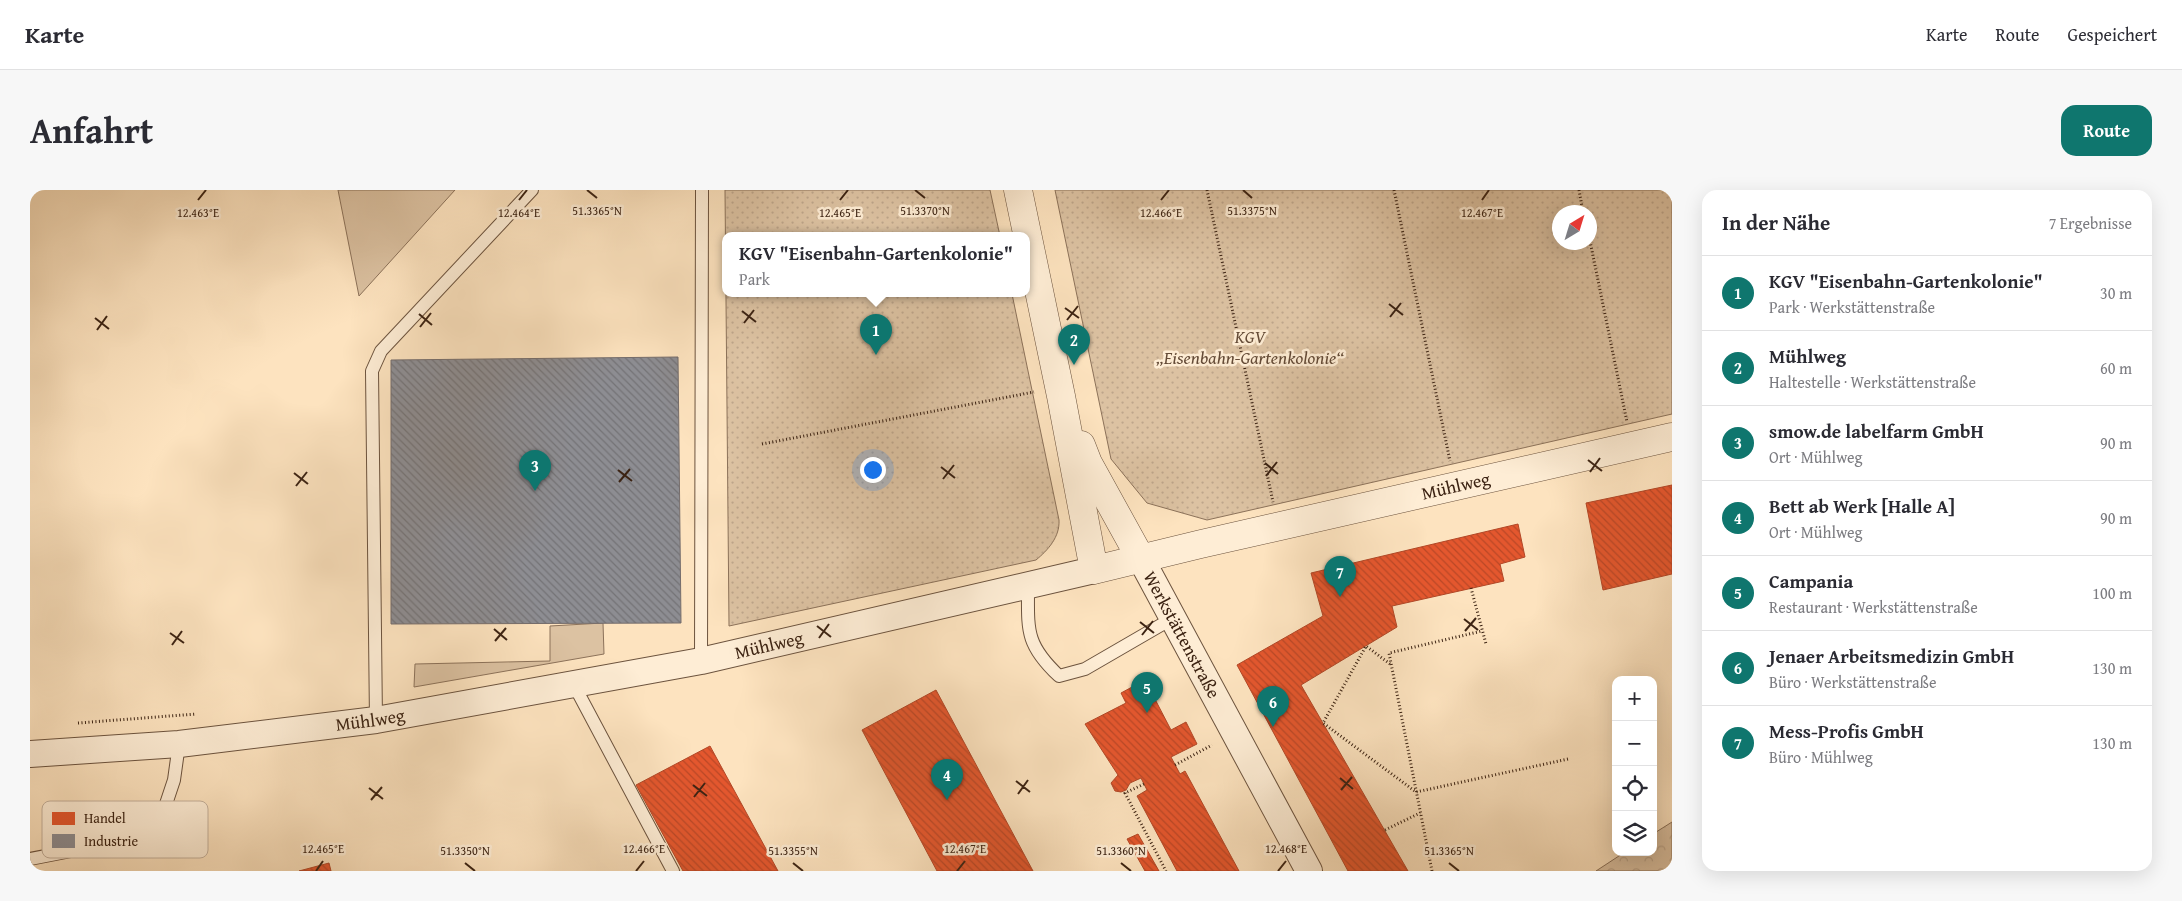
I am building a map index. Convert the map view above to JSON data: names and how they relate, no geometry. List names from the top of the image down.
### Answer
{
  "streets": {
    "street": ["Mühlweg", "Werkstättenstraße"]
  },
  "crossings": [
    ["Mühlweg", "Werkstättenstraße"]
  ],
  "parks": ["KGV „Eisenbahn-Gartenkolonie“"],
  "legend": ["Handel", "Industrie"],
  "north": "top right",
  "page": {
    "header": "Karte",
    "nav": ["Karte", "Route", "Gespeichert"],
    "title": "Anfahrt",
    "buttons": "Route",
    "heading": ["In der Nähe", "7 Ergebnisse"],
    "popup": ["KGV \"Eisenbahn-Gartenkolonie\"", "Park"],
    "list": [
      {
        "mark": "1",
        "name": "KGV \"Eisenbahn-Gartenkolonie\"",
        "note": "Park · Werkstättenstraße",
        "value": "30 m"
      },
      {
        "mark": "2",
        "name": "Mühlweg",
        "note": "Haltestelle · Werkstättenstraße",
        "value": "60 m"
      },
      {
        "mark": "3",
        "name": "smow.de labelfarm GmbH",
        "note": "Ort · Mühlweg",
        "value": "90 m"
      },
      {
        "mark": "4",
        "name": "Bett ab Werk [Halle A]",
        "note": "Ort · Mühlweg",
        "value": "90 m"
      },
      {
        "mark": "5",
        "name": "Campania",
        "note": "Restaurant · Werkstättenstraße",
        "value": "100 m"
      },
      {
        "mark": "6",
        "name": "Jenaer Arbeitsmedizin GmbH",
        "note": "Büro · Werkstättenstraße",
        "value": "130 m"
      },
      {
        "mark": "7",
        "name": "Mess-Profis GmbH",
        "note": "Büro · Mühlweg",
        "value": "130 m"
      }
    ],
    "pins": [
      "1",
      "2",
      "3",
      "7",
      "5",
      "6",
      "4"
    ],
    "map_buttons": ["+", "−"]
  },
  "coordinates": [
    "51.3365°N",
    "51.3370°N",
    "51.3375°N",
    "12.463°E",
    "12.464°E",
    "12.465°E",
    "12.466°E",
    "12.467°E",
    "12.468°E",
    "51.3350°N",
    "51.3355°N",
    "51.3360°N"
  ]
}
